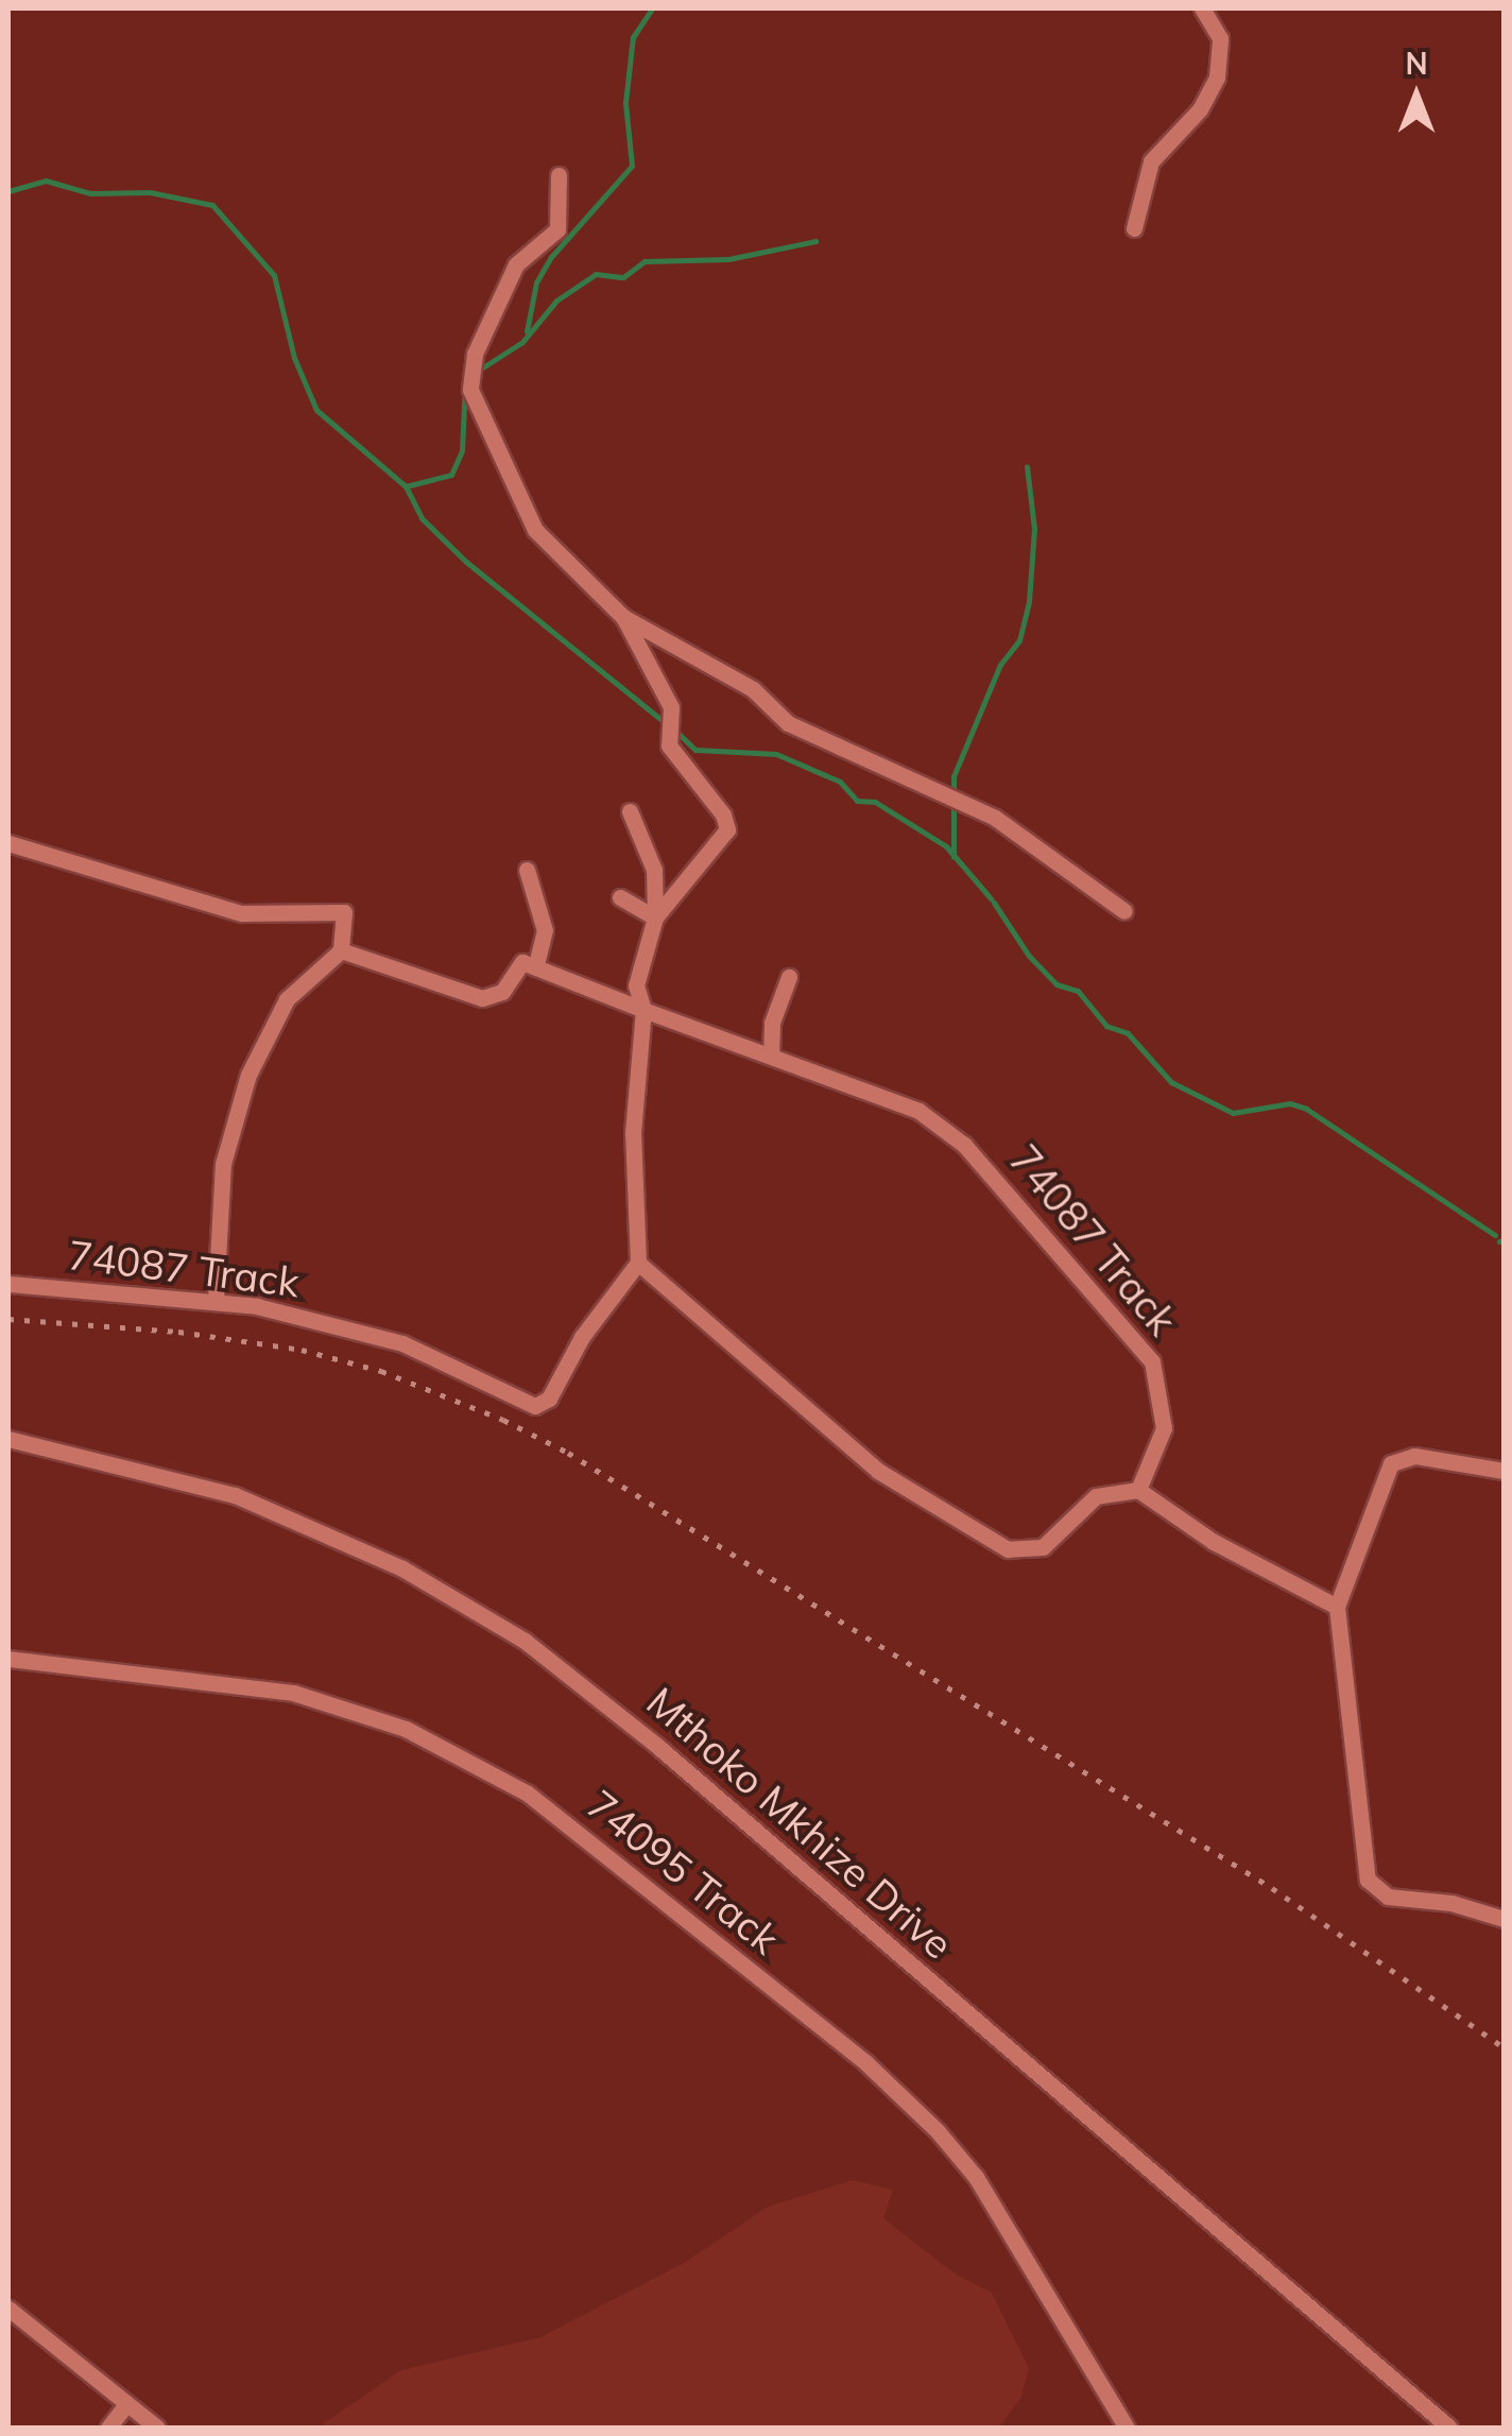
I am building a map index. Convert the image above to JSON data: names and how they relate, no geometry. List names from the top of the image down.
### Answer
{
  "streets": {
    "street": ["74087 Track", "Mthoko Mkhize Drive", "74095 Track"]
  },
  "north": "top"
}
